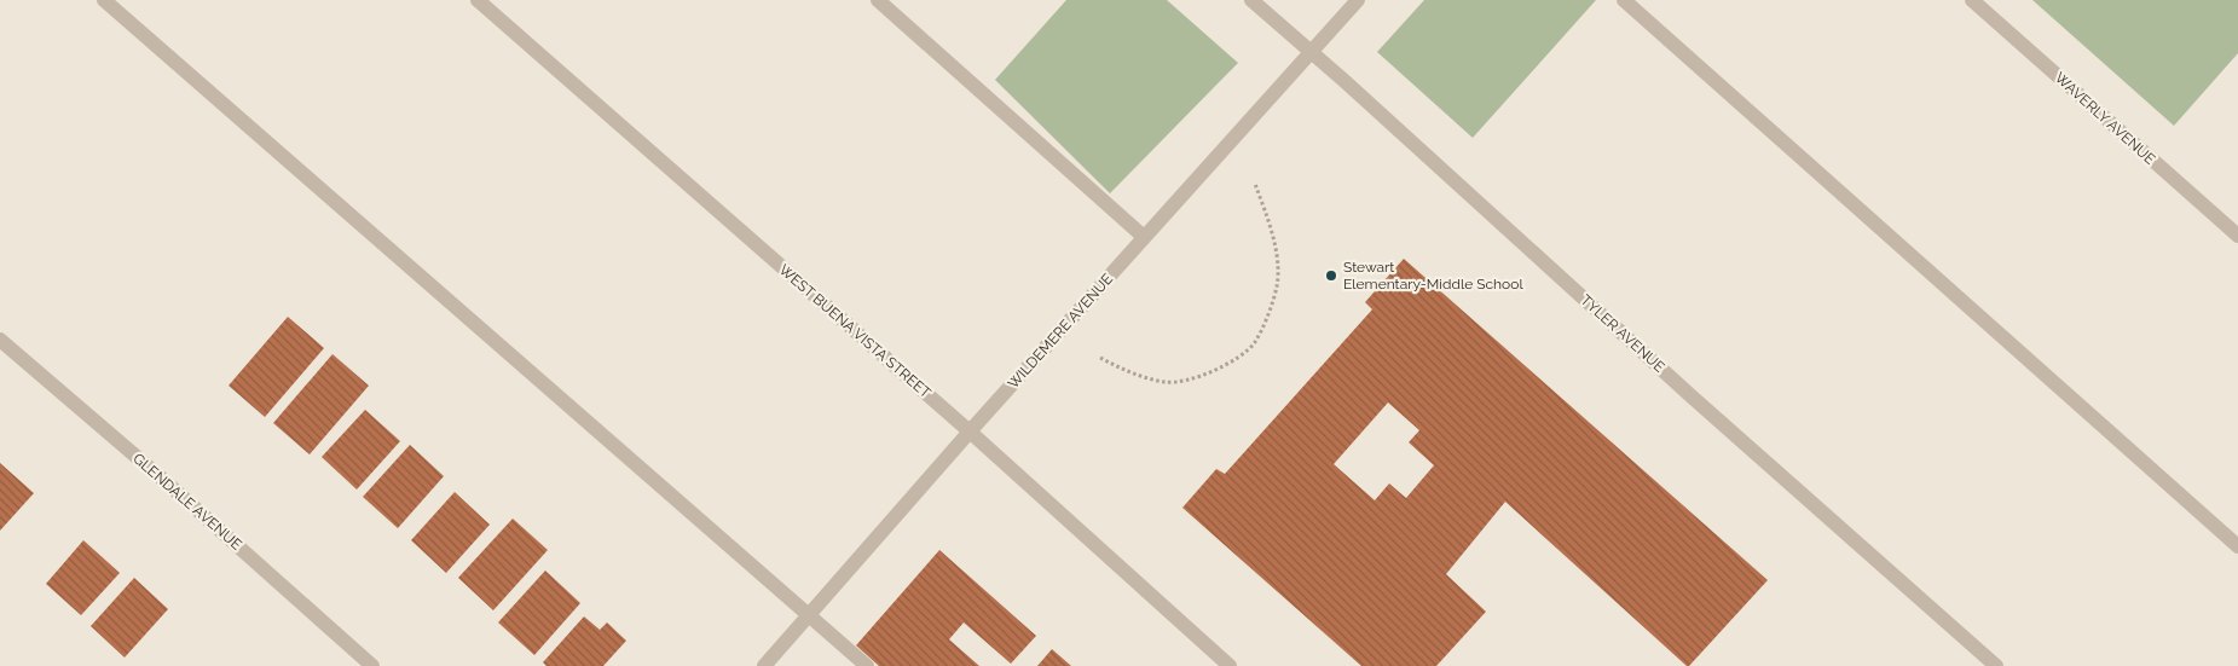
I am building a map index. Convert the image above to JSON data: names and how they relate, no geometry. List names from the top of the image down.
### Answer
{
  "streets": {
    "street": [
      "WAVERLY AVENUE",
      "WEST BUENA VISTA STREET",
      "WILDEMERE AVENUE",
      "TYLER AVENUE",
      "GLENDALE AVENUE"
    ]
  },
  "crossings": [
    ["WEST BUENA VISTA STREET", "WILDEMERE AVENUE"],
    ["WILDEMERE AVENUE", "TYLER AVENUE"]
  ],
  "places": ["Stewart Elementary-Middle School"]
}
